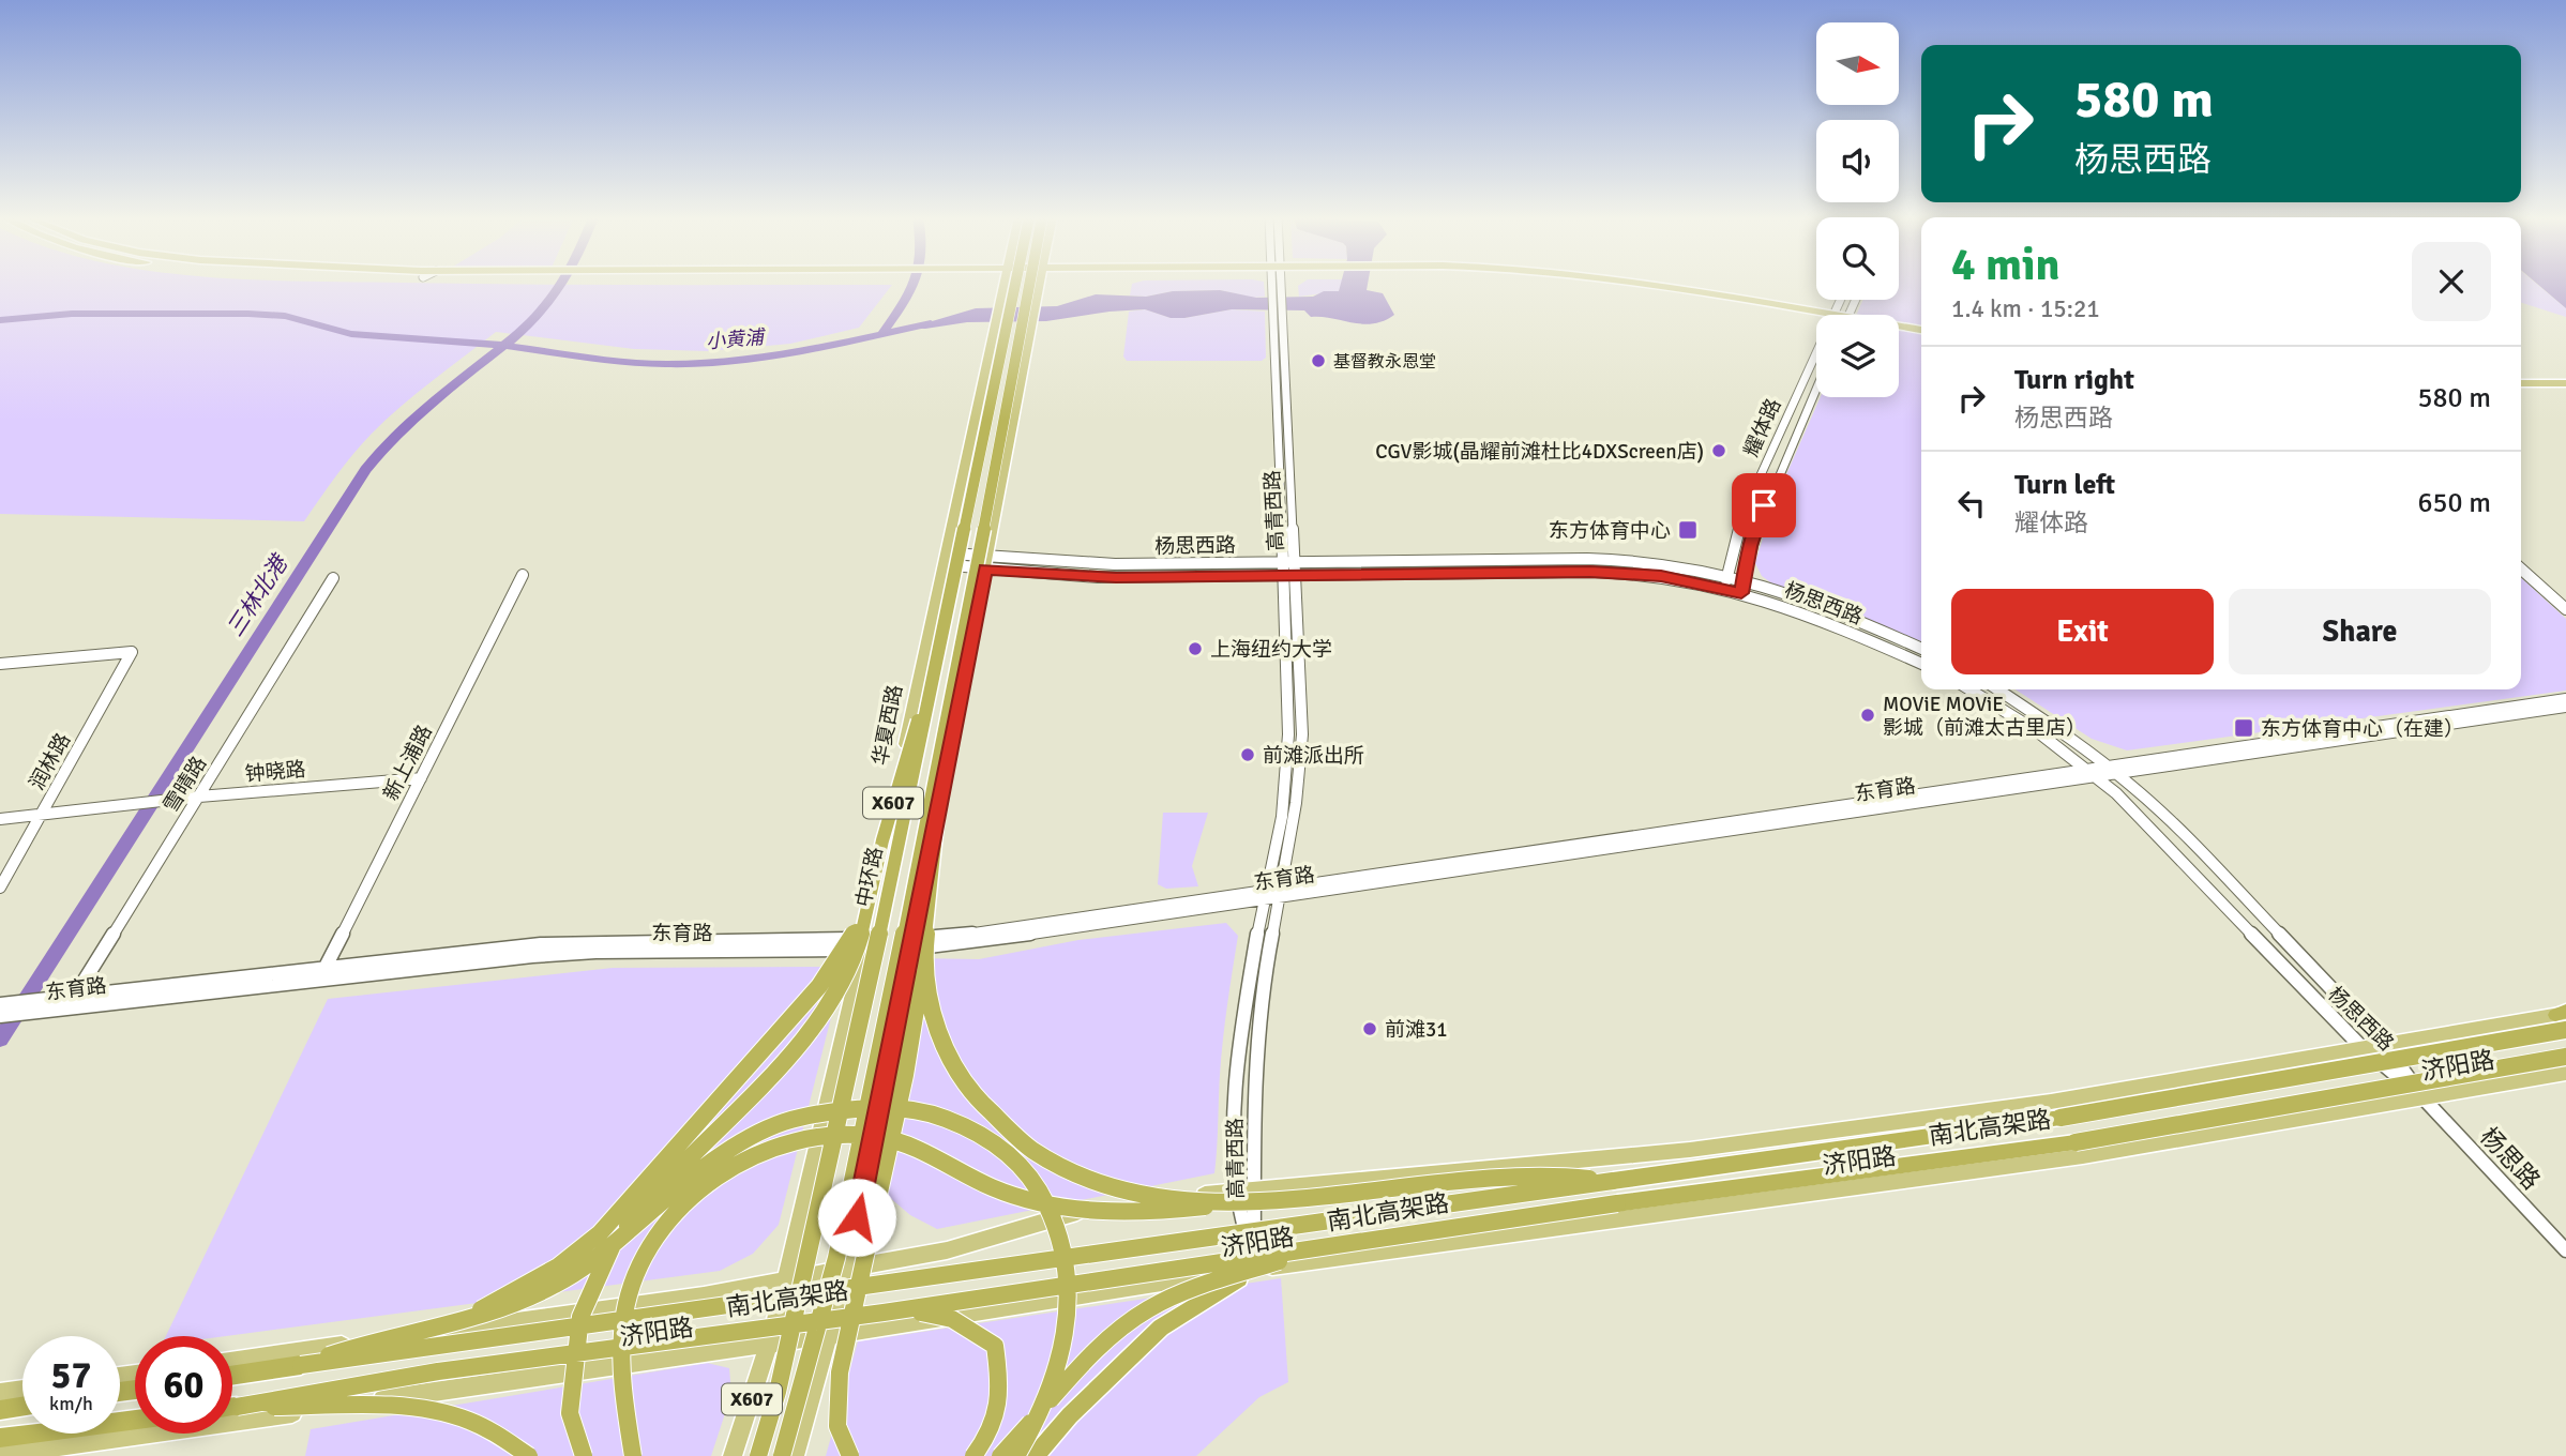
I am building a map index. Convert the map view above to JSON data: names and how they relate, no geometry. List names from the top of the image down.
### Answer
{
  "streets": {
    "highway": ["中环路", "南北高架路"],
    "main road": ["华夏西路", "X607", "济阳路"],
    "street": [
      "耀体路",
      "高青西路",
      "杨思西路",
      "润林路",
      "新上浦路",
      "钟晓路",
      "雪晴路",
      "东育路",
      "杨思路"
    ]
  },
  "crossings": [
    ["耀体路", "杨思西路"],
    ["高青西路", "杨思西路"],
    ["高青西路", "东育路"],
    ["高青西路", "济阳路"],
    ["杨思西路", "华夏西路"],
    ["杨思西路", "东育路"],
    ["杨思西路", "X607"],
    ["杨思西路", "济阳路"],
    ["杨思西路", "杨思路"],
    ["华夏西路", "东育路"],
    ["华夏西路", "济阳路"],
    ["润林路", "钟晓路"],
    ["新上浦路", "钟晓路"],
    ["新上浦路", "东育路"],
    ["钟晓路", "雪晴路"],
    ["雪晴路", "东育路"],
    ["东育路", "X607"],
    ["X607", "济阳路"],
    ["济阳路", "杨思路"]
  ],
  "water": ["小黄浦", "三林北港"],
  "places": {
    "other": [
      "基督教永恩堂",
      "CGV影城(晶耀前滩杜比4DXScreen店)",
      "上海纽约大学",
      "MOViE MOViE 影城（前滩太古里店）",
      "前滩派出所",
      "前滩31"
    ],
    "transit": ["东方体育中心", "东方体育中心（在建）"]
  },
  "north": "right",
  "page": {
    "turn": ["580 m", "杨思西路"],
    "heading": ["4 min", "1.4 km · 15:21"],
    "list": [
      {
        "name": "Turn right",
        "note": "杨思西路",
        "value": "580 m"
      },
      {
        "name": "Turn left",
        "note": "耀体路",
        "value": "650 m"
      }
    ],
    "buttons": ["Exit", "Share"],
    "speed": "57 km/h",
    "limit": "60"
  }
}
